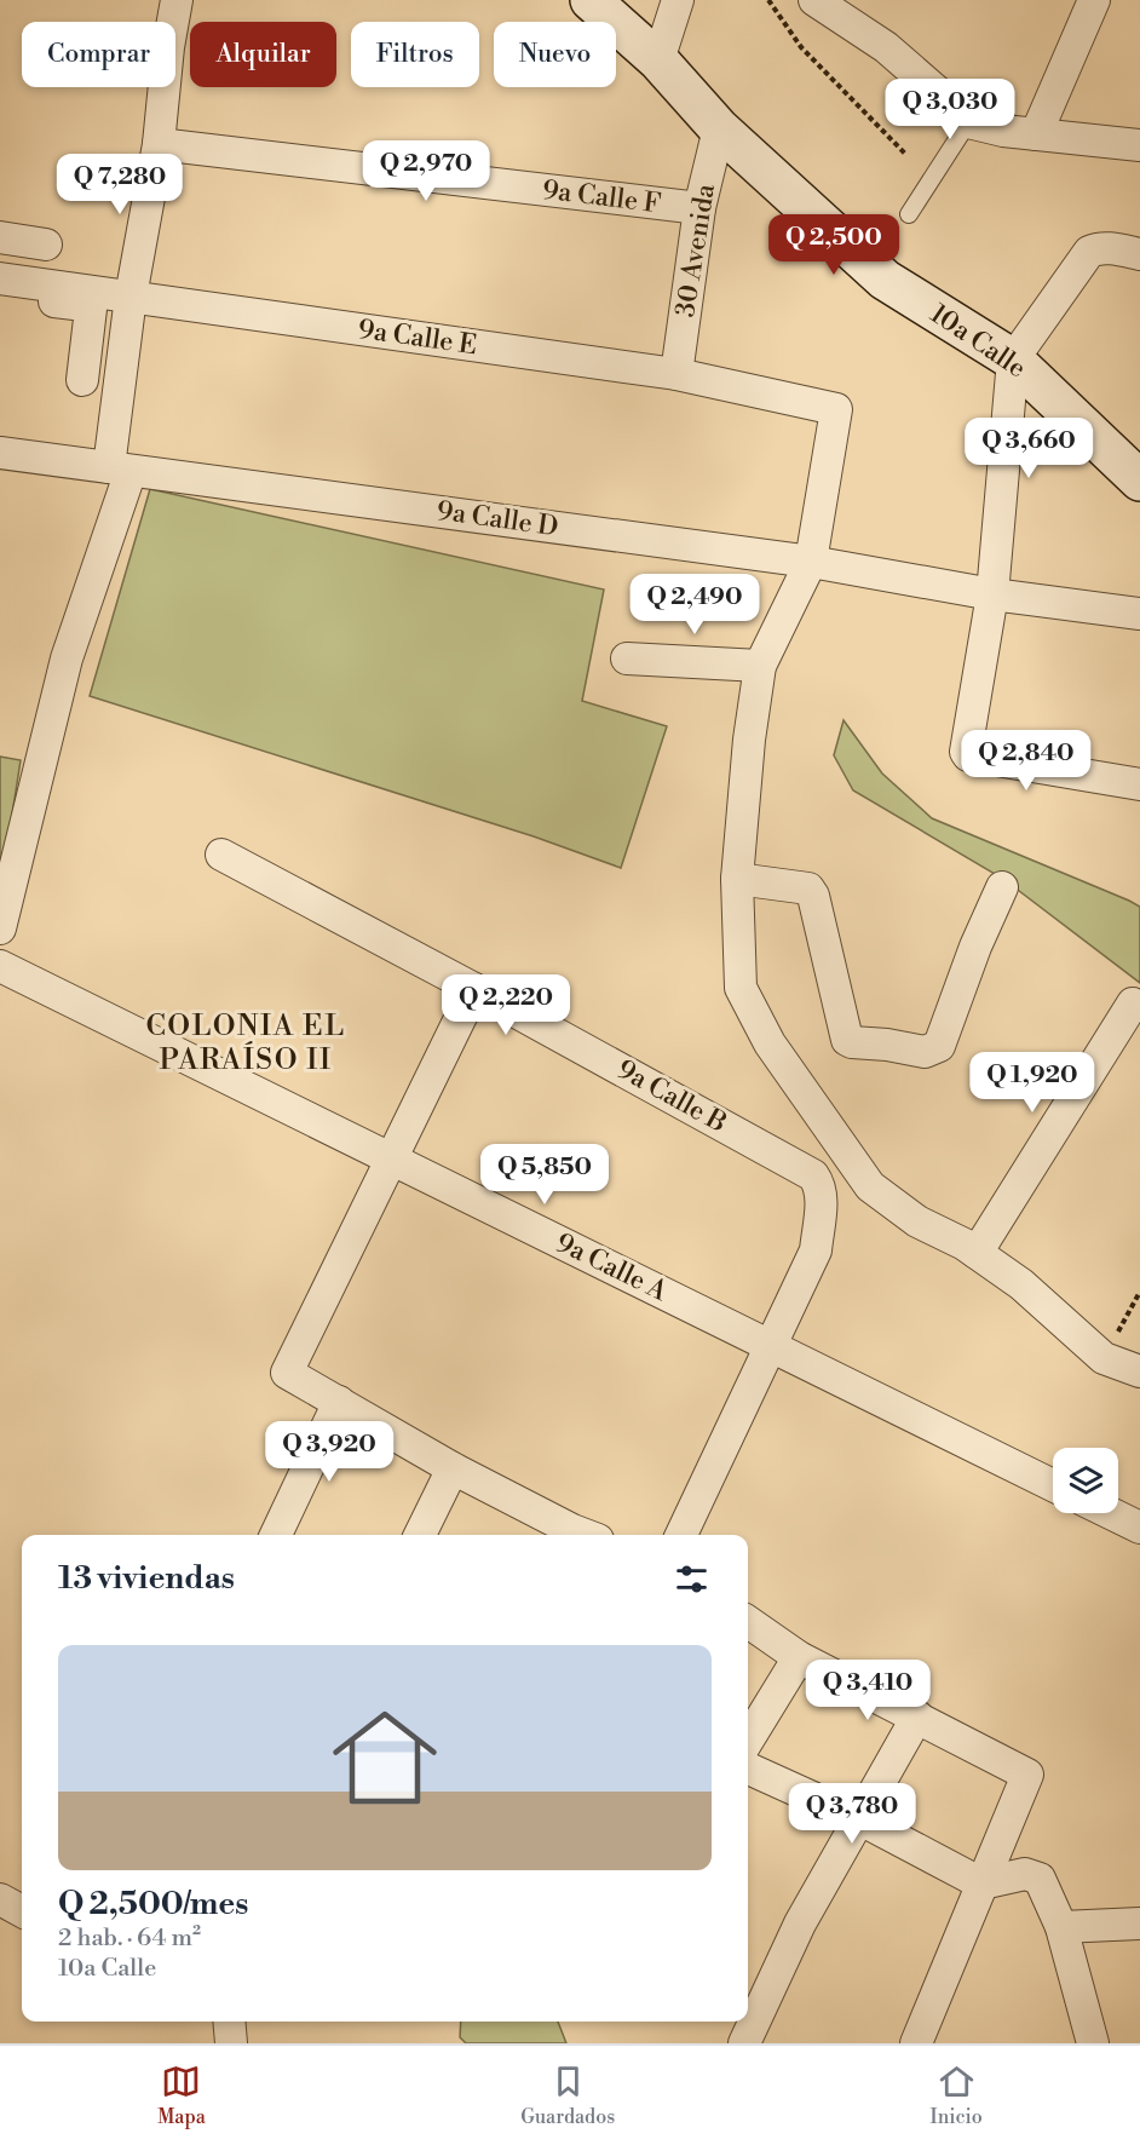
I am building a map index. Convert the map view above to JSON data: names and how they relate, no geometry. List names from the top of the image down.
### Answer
{
  "streets": {
    "street": [
      "9a Calle F",
      "30 Avenida",
      "9a Calle E",
      "10a Calle",
      "9a Calle D",
      "9a Calle B",
      "9a Calle A"
    ]
  },
  "crossings": [
    ["9a Calle F", "30 Avenida"],
    ["30 Avenida", "9a Calle E"],
    ["30 Avenida", "10a Calle"],
    ["9a Calle E", "9a Calle D"],
    ["9a Calle B", "9a Calle A"]
  ],
  "districts": ["COLONIA EL PARAÍSO II"],
  "page": {
    "chip": [
      "Comprar",
      "Alquilar",
      "Filtros",
      "Nuevo"
    ],
    "price": [
      "Q 3,030",
      "Q 2,970",
      "Q 7,280",
      "Q 2,500",
      "Q 3,660",
      "Q 2,490",
      "Q 2,840",
      "Q 2,220",
      "Q 1,920",
      "Q 5,850",
      "Q 3,920",
      "Q 3,410",
      "Q 3,780"
    ],
    "heading": "13 viviendas",
    "list": [
      {
        "name": "Q 2,500/mes",
        "note": "2 hab. · 64 m² · 10a Calle"
      }
    ],
    "tabs": ["Mapa", "Guardados", "Inicio"]
  }
}
